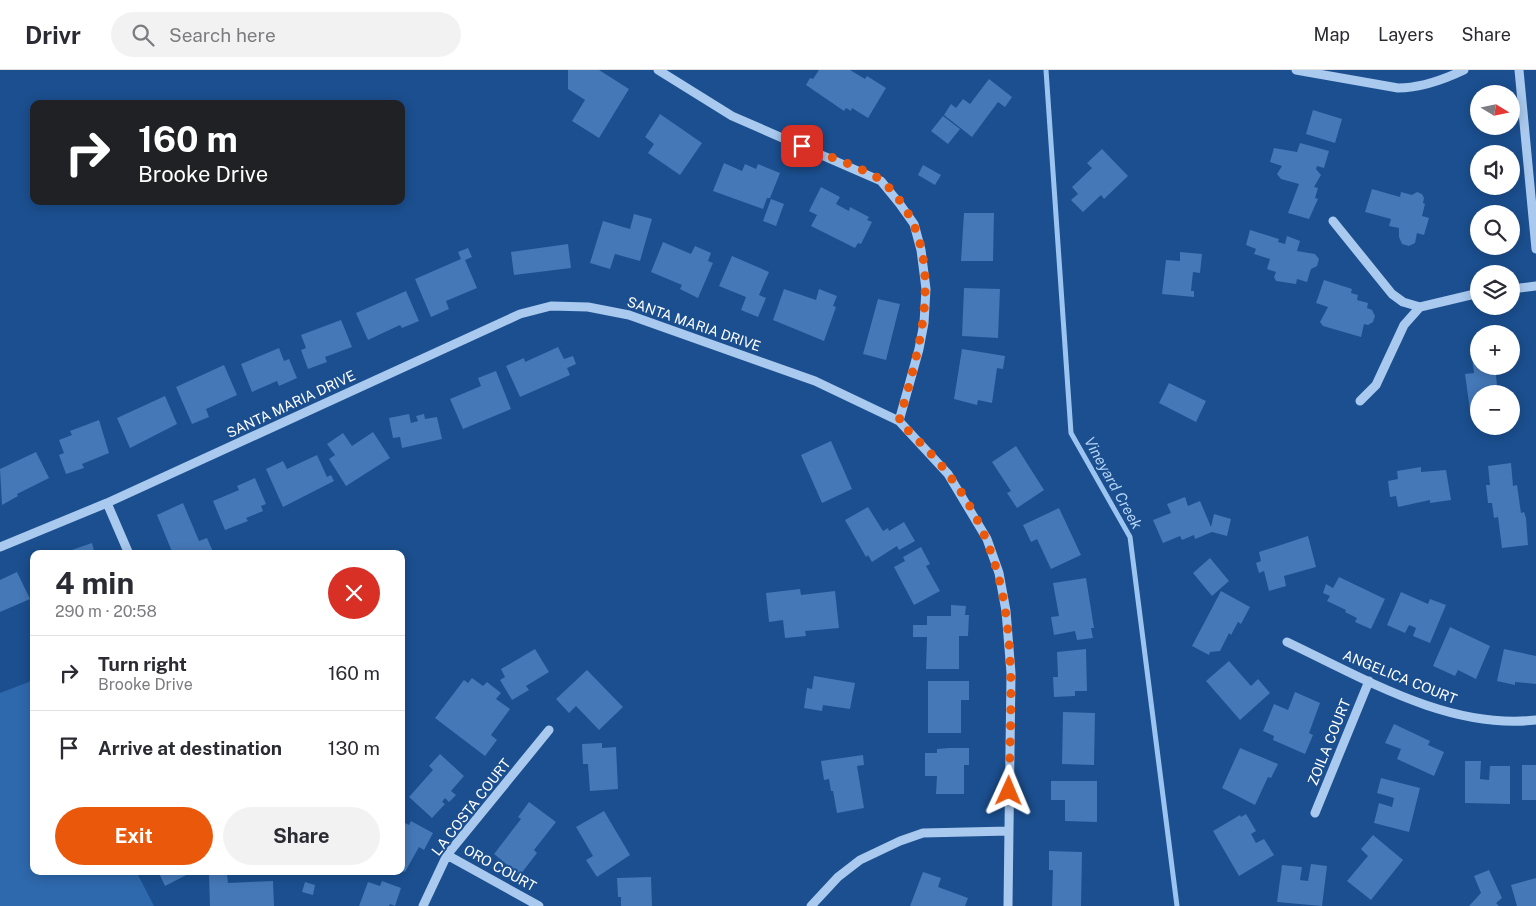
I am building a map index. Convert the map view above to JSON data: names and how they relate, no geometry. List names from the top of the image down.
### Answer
{
  "streets": {
    "street": [
      "SANTA MARIA DRIVE",
      "ANGELICA COURT",
      "ZOILA COURT",
      "LA COSTA COURT",
      "ORO COURT"
    ]
  },
  "crossings": [
    ["ANGELICA COURT", "ZOILA COURT"],
    ["LA COSTA COURT", "ORO COURT"]
  ],
  "water": ["Vineyard Creek"],
  "north": "right",
  "page": {
    "header": "Drivr",
    "search": "Search here",
    "nav": ["Map", "Layers", "Share"],
    "map_buttons": ["+", "−"],
    "turn": ["160 m", "Brooke Drive"],
    "heading": ["4 min", "290 m · 20:58"],
    "list": [
      {
        "name": "Turn right",
        "note": "Brooke Drive",
        "value": "160 m"
      },
      {
        "name": "Arrive at destination",
        "value": "130 m"
      }
    ],
    "buttons": ["Exit", "Share"]
  }
}
